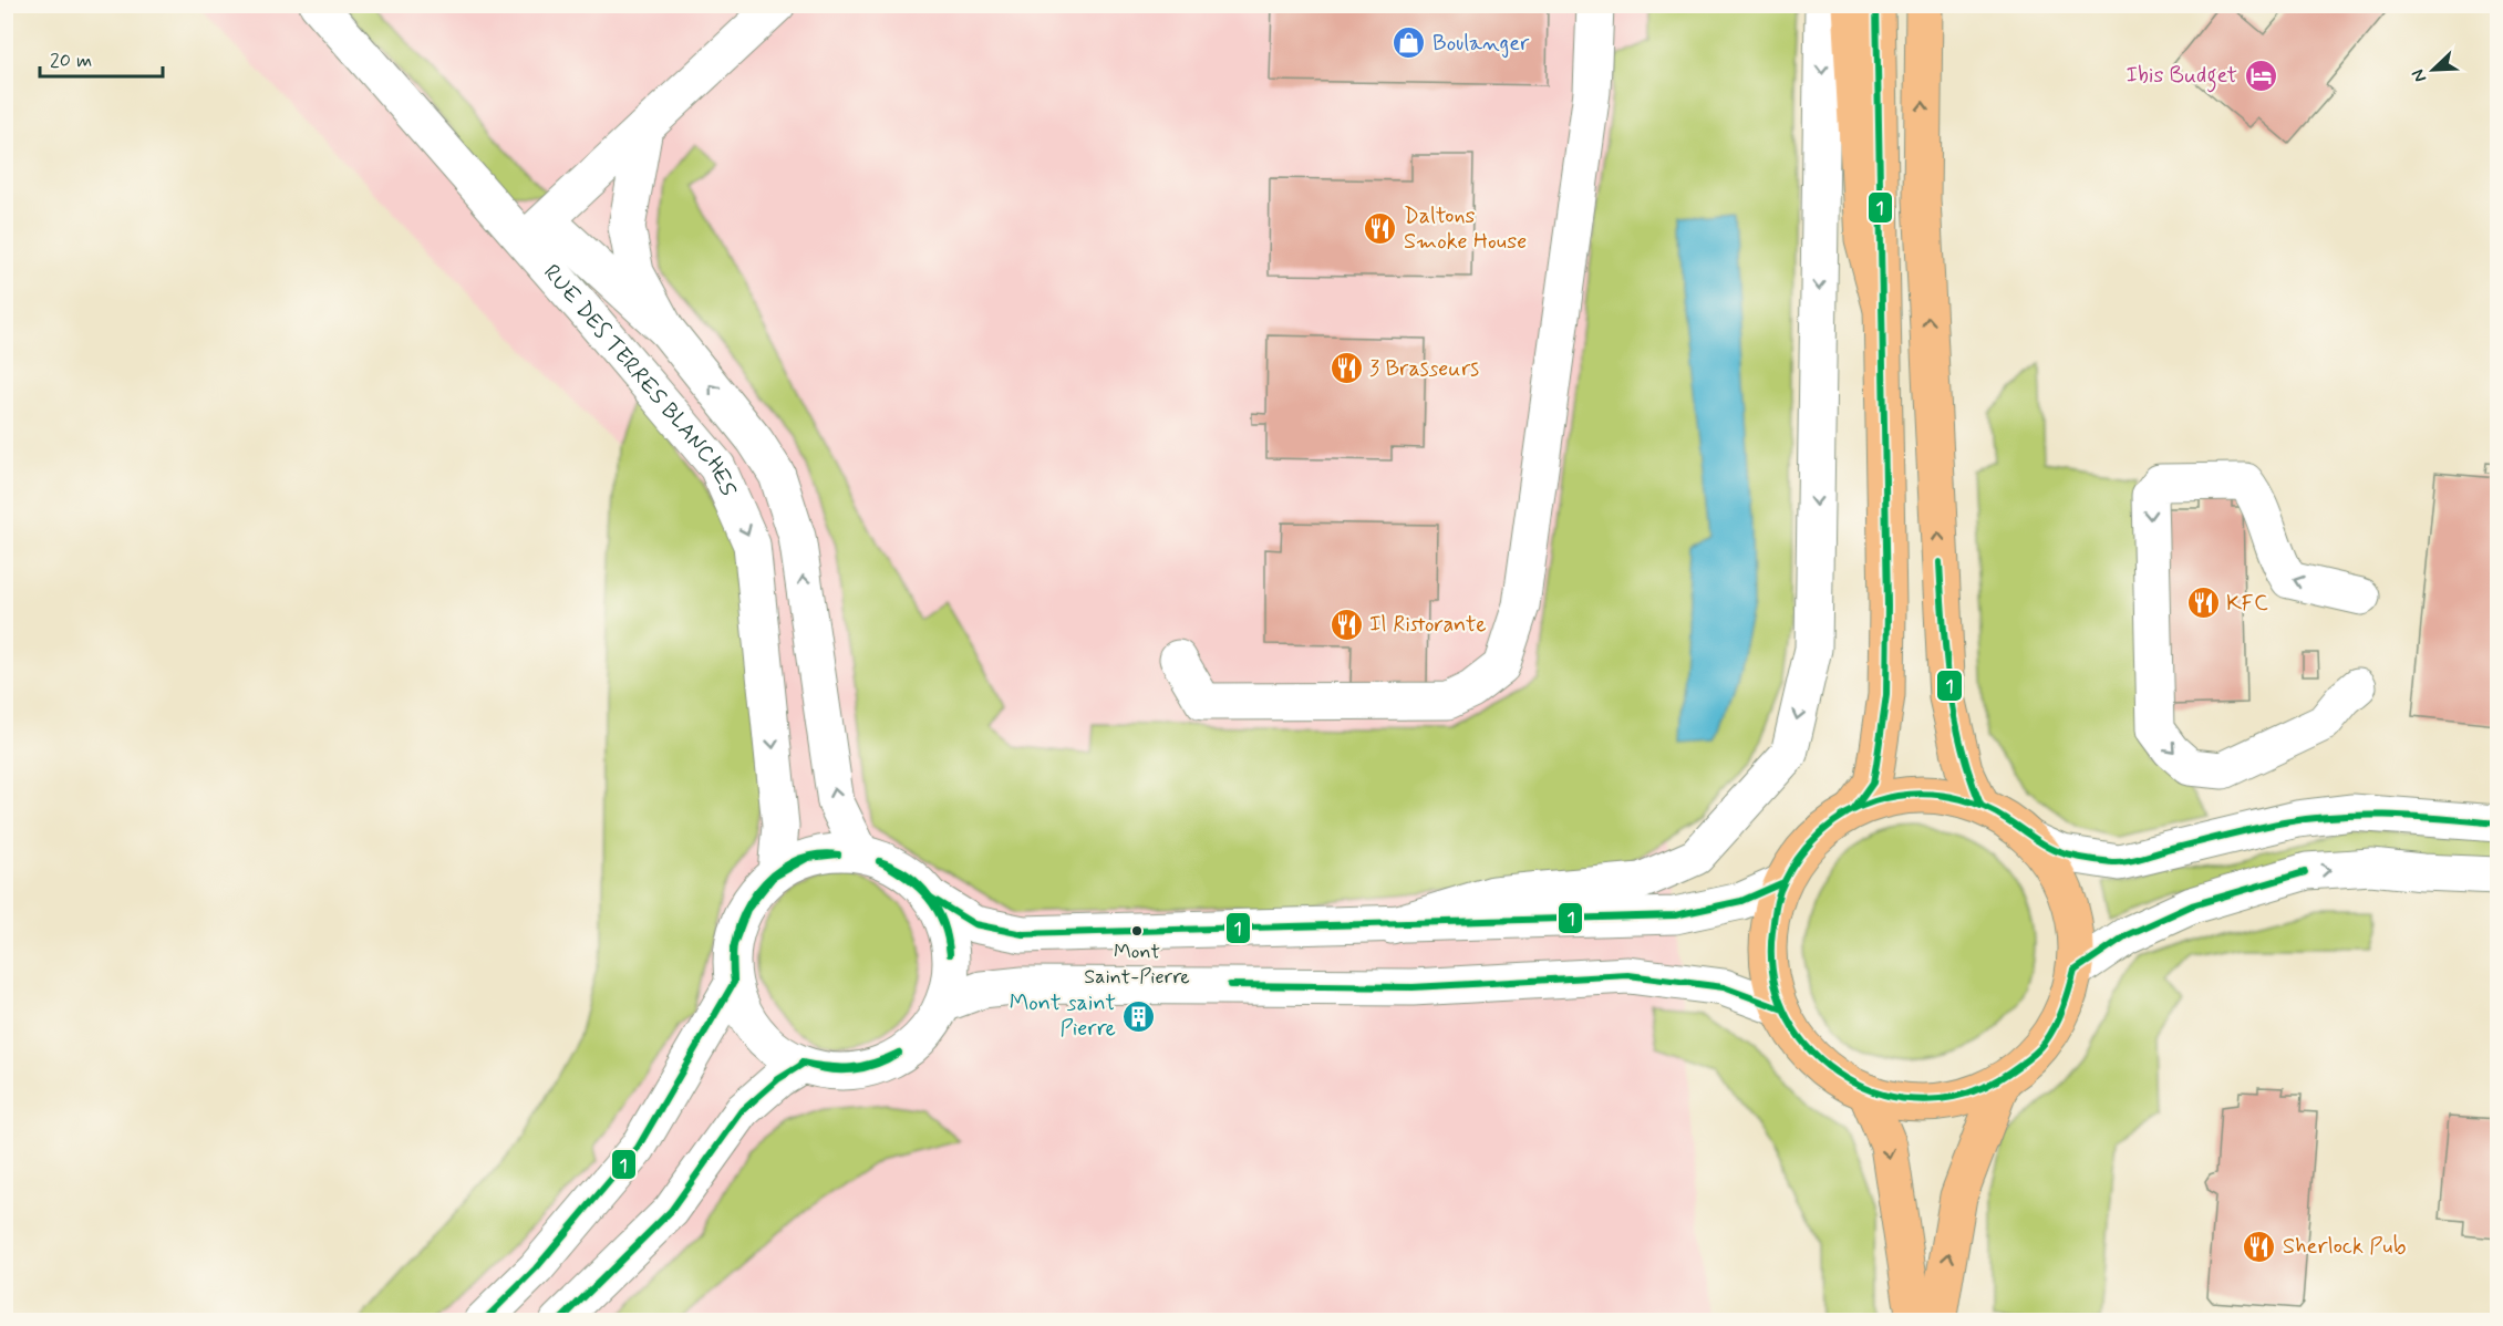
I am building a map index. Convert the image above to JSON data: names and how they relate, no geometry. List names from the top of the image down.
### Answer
{
  "streets": {
    "street": ["RUE DES TERRES BLANCHES"]
  },
  "places": {
    "shop": ["Boulanger"],
    "hotel": ["Ibis Budget"],
    "restaurant": [
      "Daltons Smoke House",
      "3 Brasseurs",
      "KFC",
      "Il Ristorante",
      "Sherlock Pub"
    ],
    "other": ["Mont Saint-Pierre"],
    "building": ["Mont saint Pierre"]
  },
  "lines": ["transit line 1"],
  "scale_bar": "20 m",
  "north": "bottom left"
}
